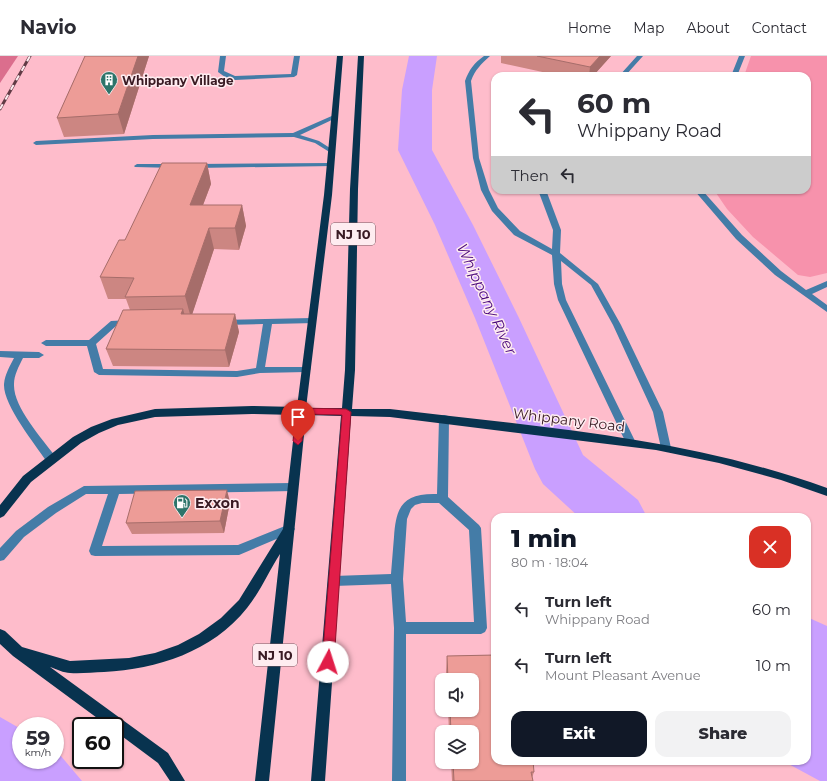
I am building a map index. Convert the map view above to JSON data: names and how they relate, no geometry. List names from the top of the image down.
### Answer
{
  "streets": {
    "main road": ["NJ 10", "Whippany Road"]
  },
  "crossings": [
    ["NJ 10", "Whippany Road"]
  ],
  "water": ["Whippany River"],
  "places": {
    "building": ["Whippany Village"],
    "fuel station": ["Exxon"]
  },
  "page": {
    "header": "Navio",
    "nav": [
      "Home",
      "Map",
      "About",
      "Contact"
    ],
    "turn": ["60 m", "Whippany Road"],
    "then": "Then",
    "heading": ["1 min", "80 m · 18:04"],
    "list": [
      {
        "name": "Turn left",
        "note": "Whippany Road",
        "value": "60 m"
      },
      {
        "name": "Turn left",
        "note": "Mount Pleasant Avenue",
        "value": "10 m"
      }
    ],
    "buttons": ["Exit", "Share"],
    "speed": "59 km/h",
    "limit": "60"
  }
}
